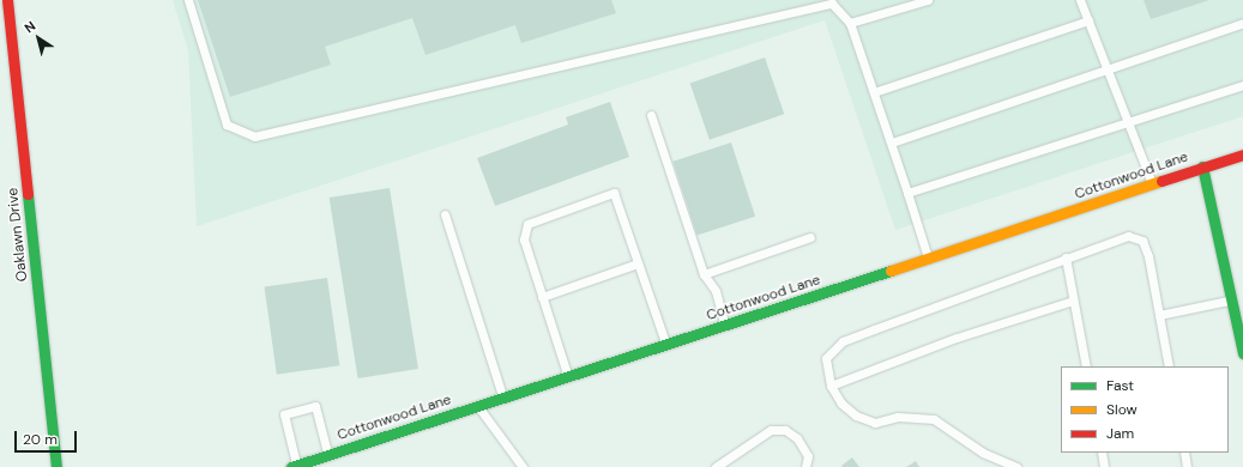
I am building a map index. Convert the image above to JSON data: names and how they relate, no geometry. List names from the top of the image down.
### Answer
{
  "streets": {
    "street": ["Cottonwood Lane", "Oaklawn Drive"]
  },
  "legend": ["Fast", "Slow", "Jam"],
  "scale_bar": "20 m",
  "north": "top left"
}
